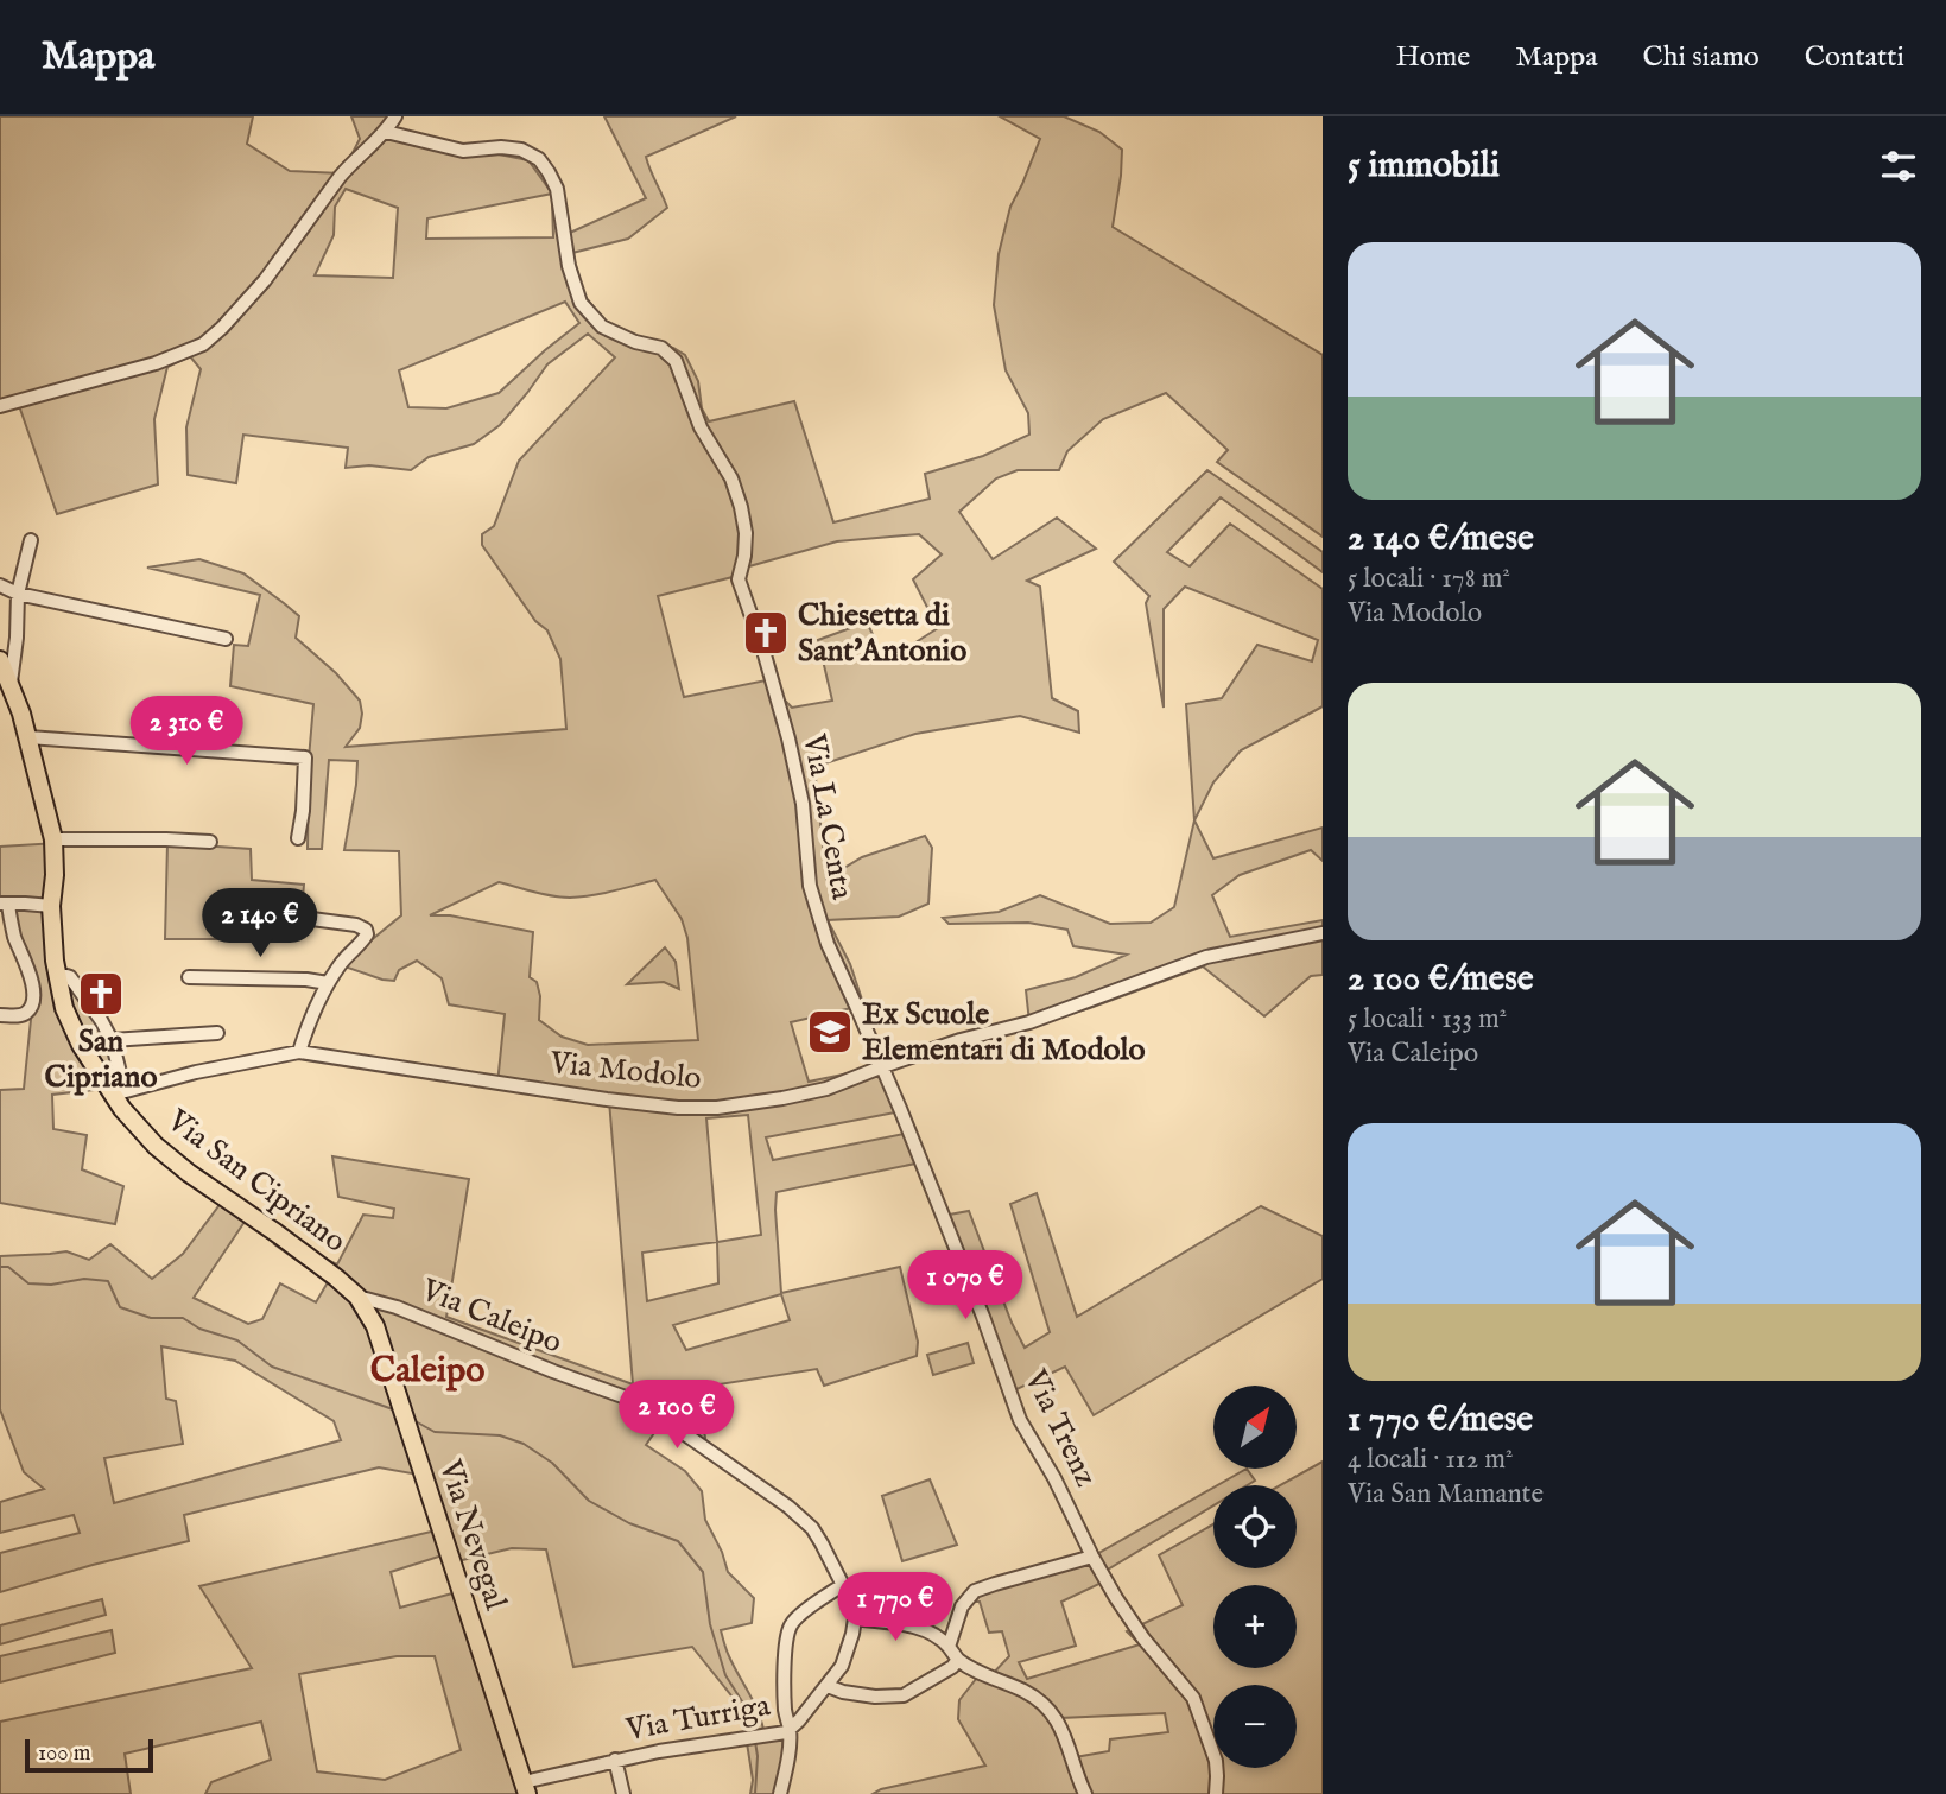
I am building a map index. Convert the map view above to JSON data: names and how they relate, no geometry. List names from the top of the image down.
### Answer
{
  "streets": {
    "main road": ["Via San Cipriano", "Via Nevegal"],
    "street": [
      "Via La Centa",
      "Via Modolo",
      "Via Caleipo",
      "Via Trenz",
      "Via Turriga"
    ]
  },
  "crossings": [
    ["Via La Centa", "Via Modolo"],
    ["Via La Centa", "Via Trenz"],
    ["Via Modolo", "Via San Cipriano"],
    ["Via Modolo", "Via Trenz"],
    ["Via San Cipriano", "Via Caleipo"],
    ["Via San Cipriano", "Via Nevegal"],
    ["Via Caleipo", "Via Nevegal"],
    ["Via Nevegal", "Via Turriga"]
  ],
  "districts": ["Caleipo"],
  "places": {
    "church": ["Chiesetta di Sant'Antonio", "San Cipriano"],
    "school or university": ["Ex Scuole Elementari di Modolo"]
  },
  "scale_bar": "100 m",
  "north": "top right",
  "page": {
    "header": "Mappa",
    "nav": [
      "Home",
      "Mappa",
      "Chi siamo",
      "Contatti"
    ],
    "heading": "5 immobili",
    "list": [
      {
        "name": "2 140 €/mese",
        "note": "5 locali · 178 m² · Via Modolo"
      },
      {
        "name": "2 100 €/mese",
        "note": "5 locali · 133 m² · Via Caleipo"
      },
      {
        "name": "1 770 €/mese",
        "note": "4 locali · 112 m² · Via San Mamante"
      }
    ],
    "price": [
      "2 310 €",
      "2 140 €",
      "1 070 €",
      "2 100 €",
      "1 770 €"
    ],
    "map_buttons": ["+", "−"],
    "scale": "100 m"
  }
}
